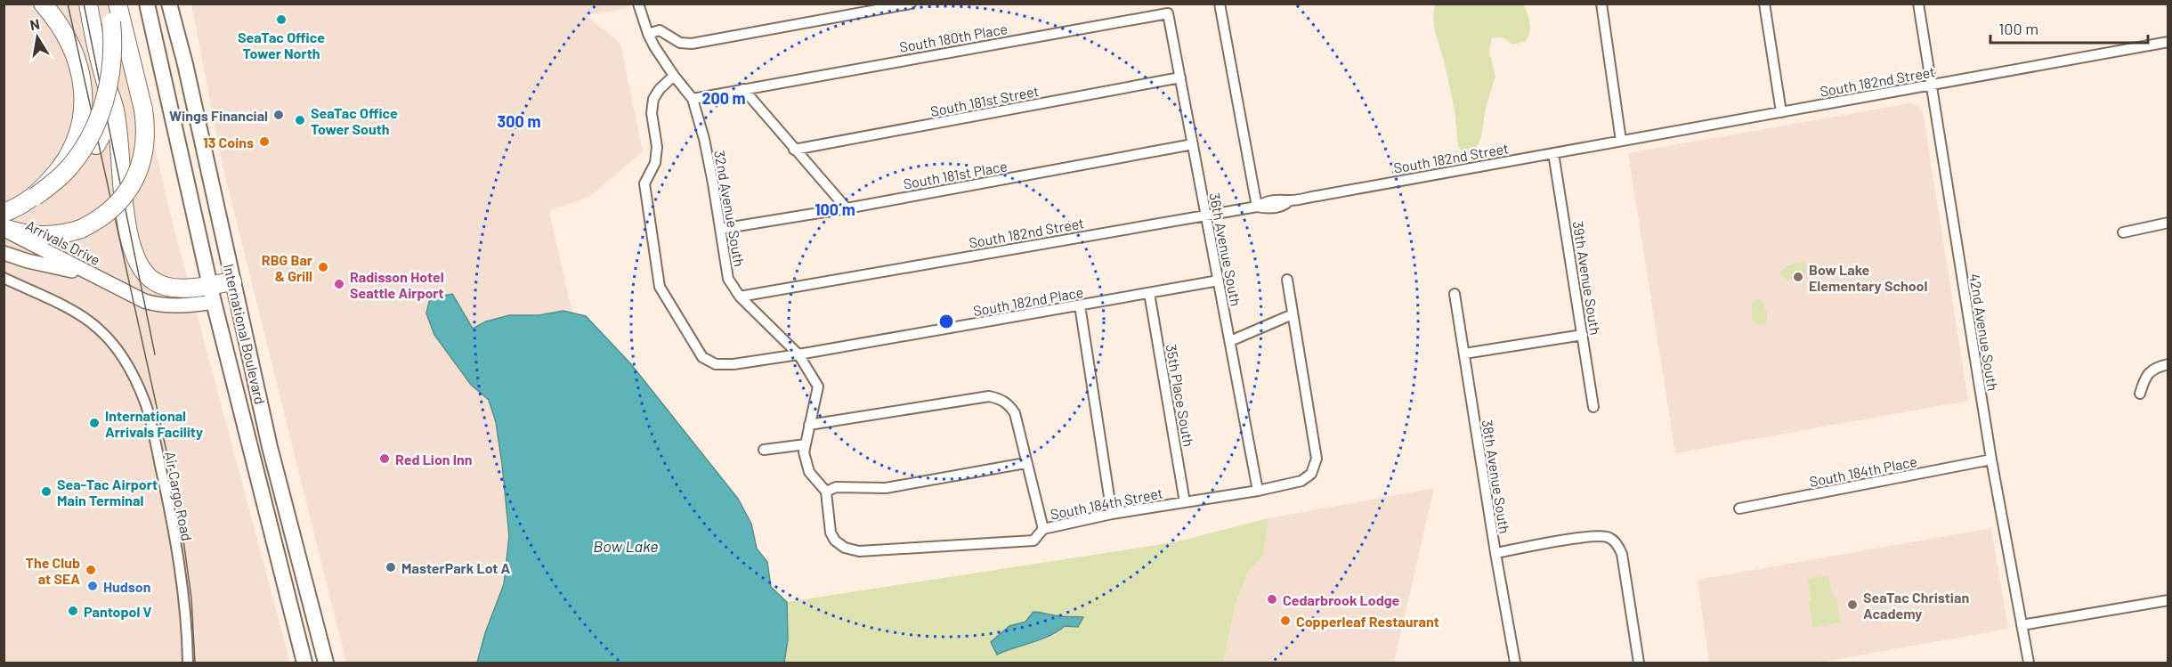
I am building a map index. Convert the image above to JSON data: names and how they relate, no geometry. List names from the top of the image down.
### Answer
{
  "streets": {
    "main road": ["Arrivals Drive", "International Boulevard"],
    "street": [
      "South 180th Place",
      "South 182nd Street",
      "South 181st Street",
      "South 181st Place",
      "32nd Avenue South",
      "36th Avenue South",
      "39th Avenue South",
      "South 182nd Place",
      "42nd Avenue South",
      "35th Place South",
      "South 184th Place",
      "38th Avenue South",
      "Air Cargo Road",
      "South 184th Street"
    ]
  },
  "crossings": [
    ["South 180th Place", "32nd Avenue South"],
    ["South 180th Place", "36th Avenue South"],
    ["South 182nd Street", "32nd Avenue South"],
    ["South 182nd Street", "36th Avenue South"],
    ["South 182nd Street", "39th Avenue South"],
    ["South 182nd Street", "42nd Avenue South"],
    ["South 181st Street", "36th Avenue South"],
    ["South 181st Place", "32nd Avenue South"],
    ["South 181st Place", "36th Avenue South"],
    ["32nd Avenue South", "South 182nd Place"],
    ["32nd Avenue South", "South 184th Street"],
    ["Arrivals Drive", "International Boulevard"],
    ["36th Avenue South", "South 182nd Place"],
    ["36th Avenue South", "South 184th Street"],
    ["South 182nd Place", "35th Place South"],
    ["42nd Avenue South", "South 184th Place"],
    ["35th Place South", "South 184th Street"]
  ],
  "water": ["Bow Lake"],
  "places": [
    "SeaTac Office Tower North",
    "Wings Financial",
    "SeaTac Office Tower South",
    "13 Coins",
    "RBG Bar & Grill",
    "Bow Lake Elementary School",
    "Radisson Hotel Seattle Airport",
    "International Arrivals Facility",
    "Red Lion Inn",
    "Sea-Tac Airport Main Terminal",
    "MasterPark Lot A",
    "The Club at SEA",
    "Hudson",
    "Cedarbrook Lodge",
    "SeaTac Christian Academy",
    "Pantopol V",
    "Copperleaf Restaurant"
  ],
  "scale_bar": "100 m",
  "north": "top",
  "rings": ["200 m", "300 m", "100 m"]
}
